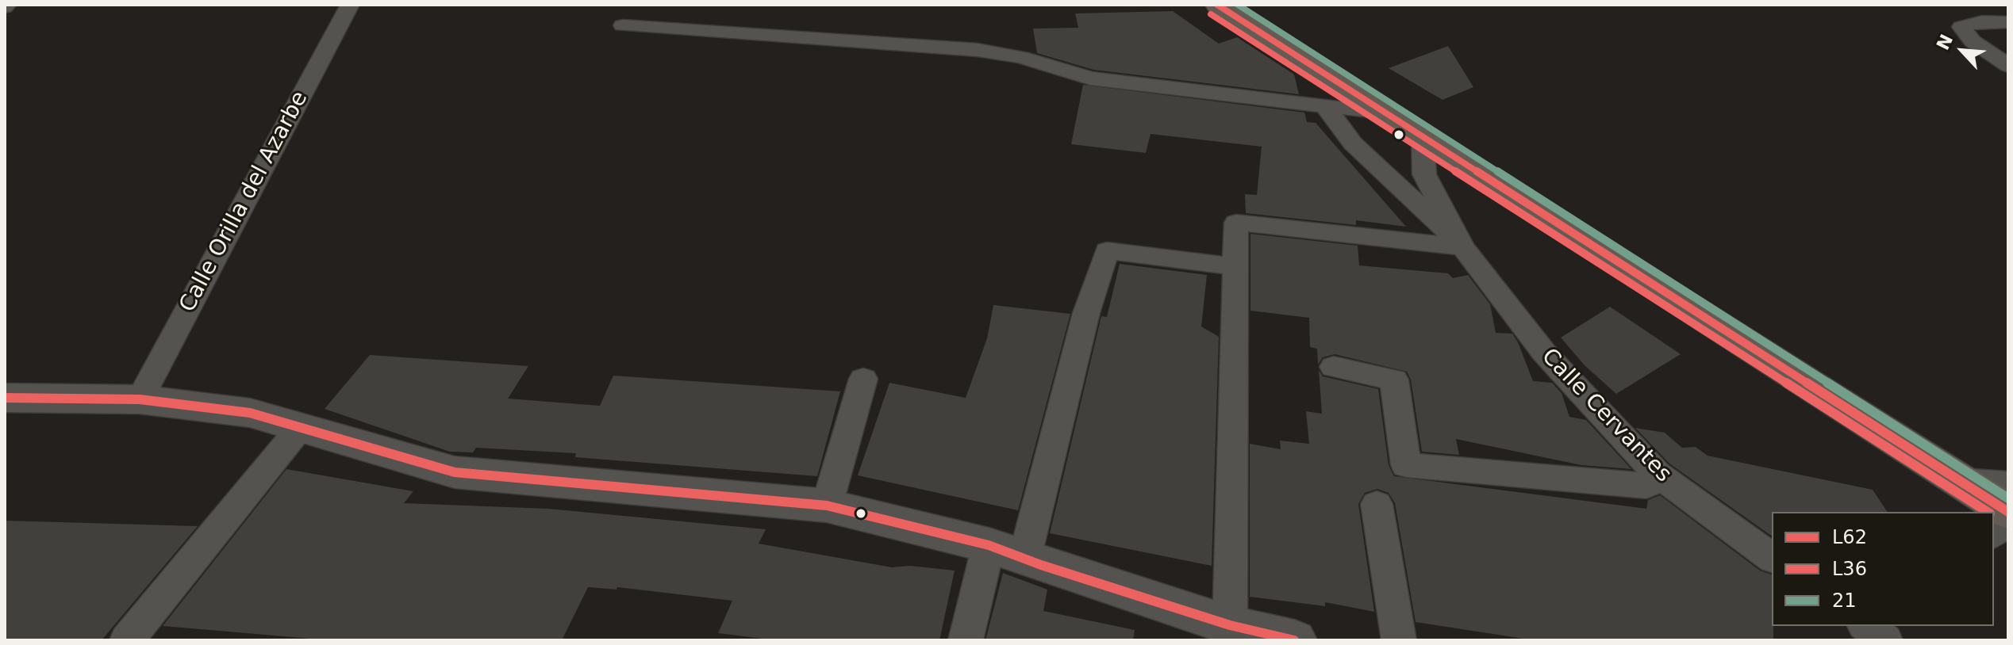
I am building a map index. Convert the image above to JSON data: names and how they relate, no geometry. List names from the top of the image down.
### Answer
{
  "streets": {
    "street": ["Calle Orilla del Azarbe", "Calle Cervantes"]
  },
  "lines": ["transit line L62", "transit line 21", "transit line L36"],
  "legend": ["L62", "L36", "21"],
  "north": "top left"
}
